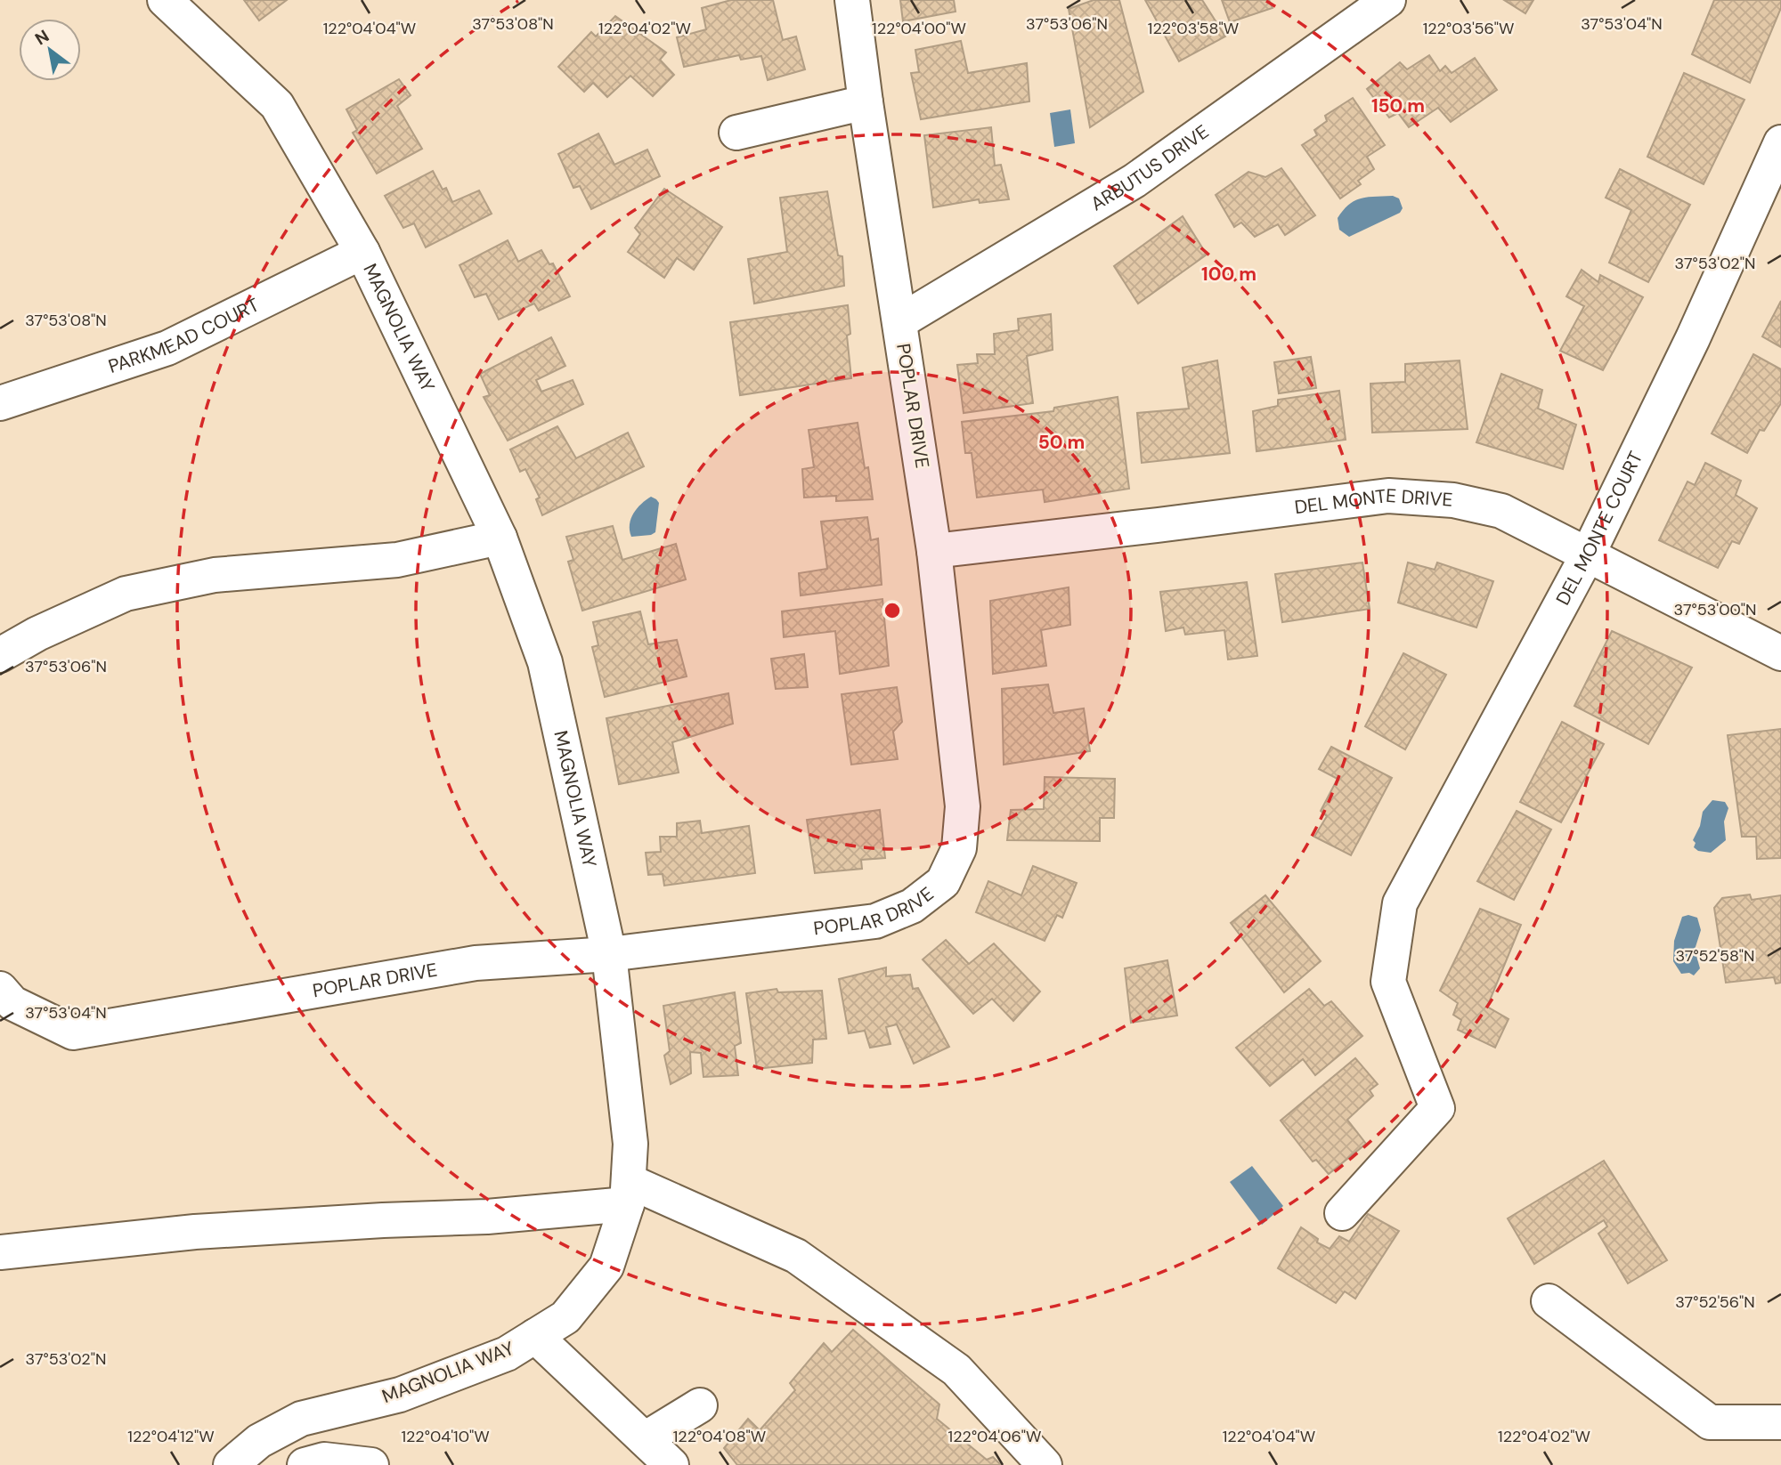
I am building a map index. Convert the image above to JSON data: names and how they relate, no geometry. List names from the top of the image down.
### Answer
{
  "streets": {
    "street": [
      "ARBUTUS DRIVE",
      "MAGNOLIA WAY",
      "PARKMEAD COURT",
      "POPLAR DRIVE",
      "DEL MONTE DRIVE",
      "DEL MONTE COURT"
    ]
  },
  "crossings": [
    ["ARBUTUS DRIVE", "POPLAR DRIVE"],
    ["MAGNOLIA WAY", "PARKMEAD COURT"],
    ["MAGNOLIA WAY", "POPLAR DRIVE"],
    ["POPLAR DRIVE", "DEL MONTE DRIVE"],
    ["DEL MONTE DRIVE", "DEL MONTE COURT"]
  ],
  "north": "top left",
  "coordinates": [
    "37°53'08\"N",
    "37°53'06\"N",
    "37°53'04\"N",
    "122°04'04\"W",
    "122°03'56\"W",
    "122°04'02\"W",
    "122°04'00\"W",
    "122°03'58\"W",
    "37°53'02\"N",
    "37°53'00\"N",
    "37°52'58\"N",
    "37°52'56\"N",
    "122°04'12\"W",
    "122°04'10\"W",
    "122°04'08\"W",
    "122°04'06\"W"
  ],
  "rings": ["150 m", "100 m", "50 m"]
}
